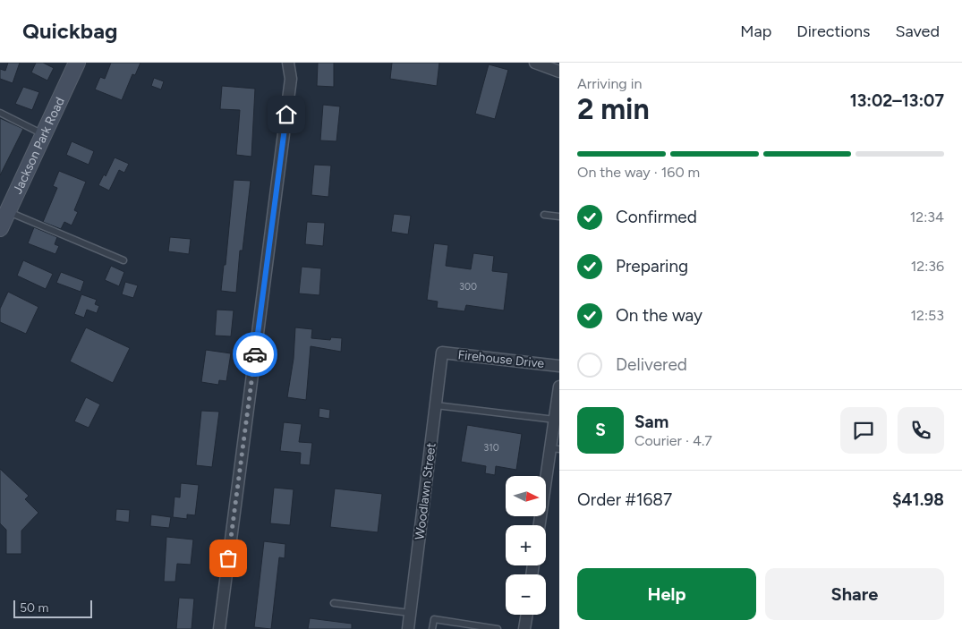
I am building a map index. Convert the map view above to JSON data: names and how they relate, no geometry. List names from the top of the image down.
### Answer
{
  "streets": {
    "main road": ["Jackson Park Road"],
    "street": ["Firehouse Drive", "Woodlawn Street"]
  },
  "crossings": [
    ["Firehouse Drive", "Woodlawn Street"]
  ],
  "house_numbers": ["300", "310"],
  "scale_bar": "50 m",
  "north": "right",
  "page": {
    "header": "Quickbag",
    "nav": ["Map", "Directions", "Saved"],
    "heading": ["2 min", "Arriving in", "13:02–13:07"],
    "panel": [
      "Sam",
      "Courier · 4.7",
      "Order #1687",
      "$41.98"
    ],
    "bar": "On the way · 160 m",
    "list": [
      ["Confirmed", "12:34"],
      ["Preparing", "12:36"],
      ["On the way", "12:53"],
      "Delivered"
    ],
    "round": "S",
    "map_buttons": ["+", "−"],
    "buttons": ["Help", "Share"],
    "scale": "50 m"
  }
}
